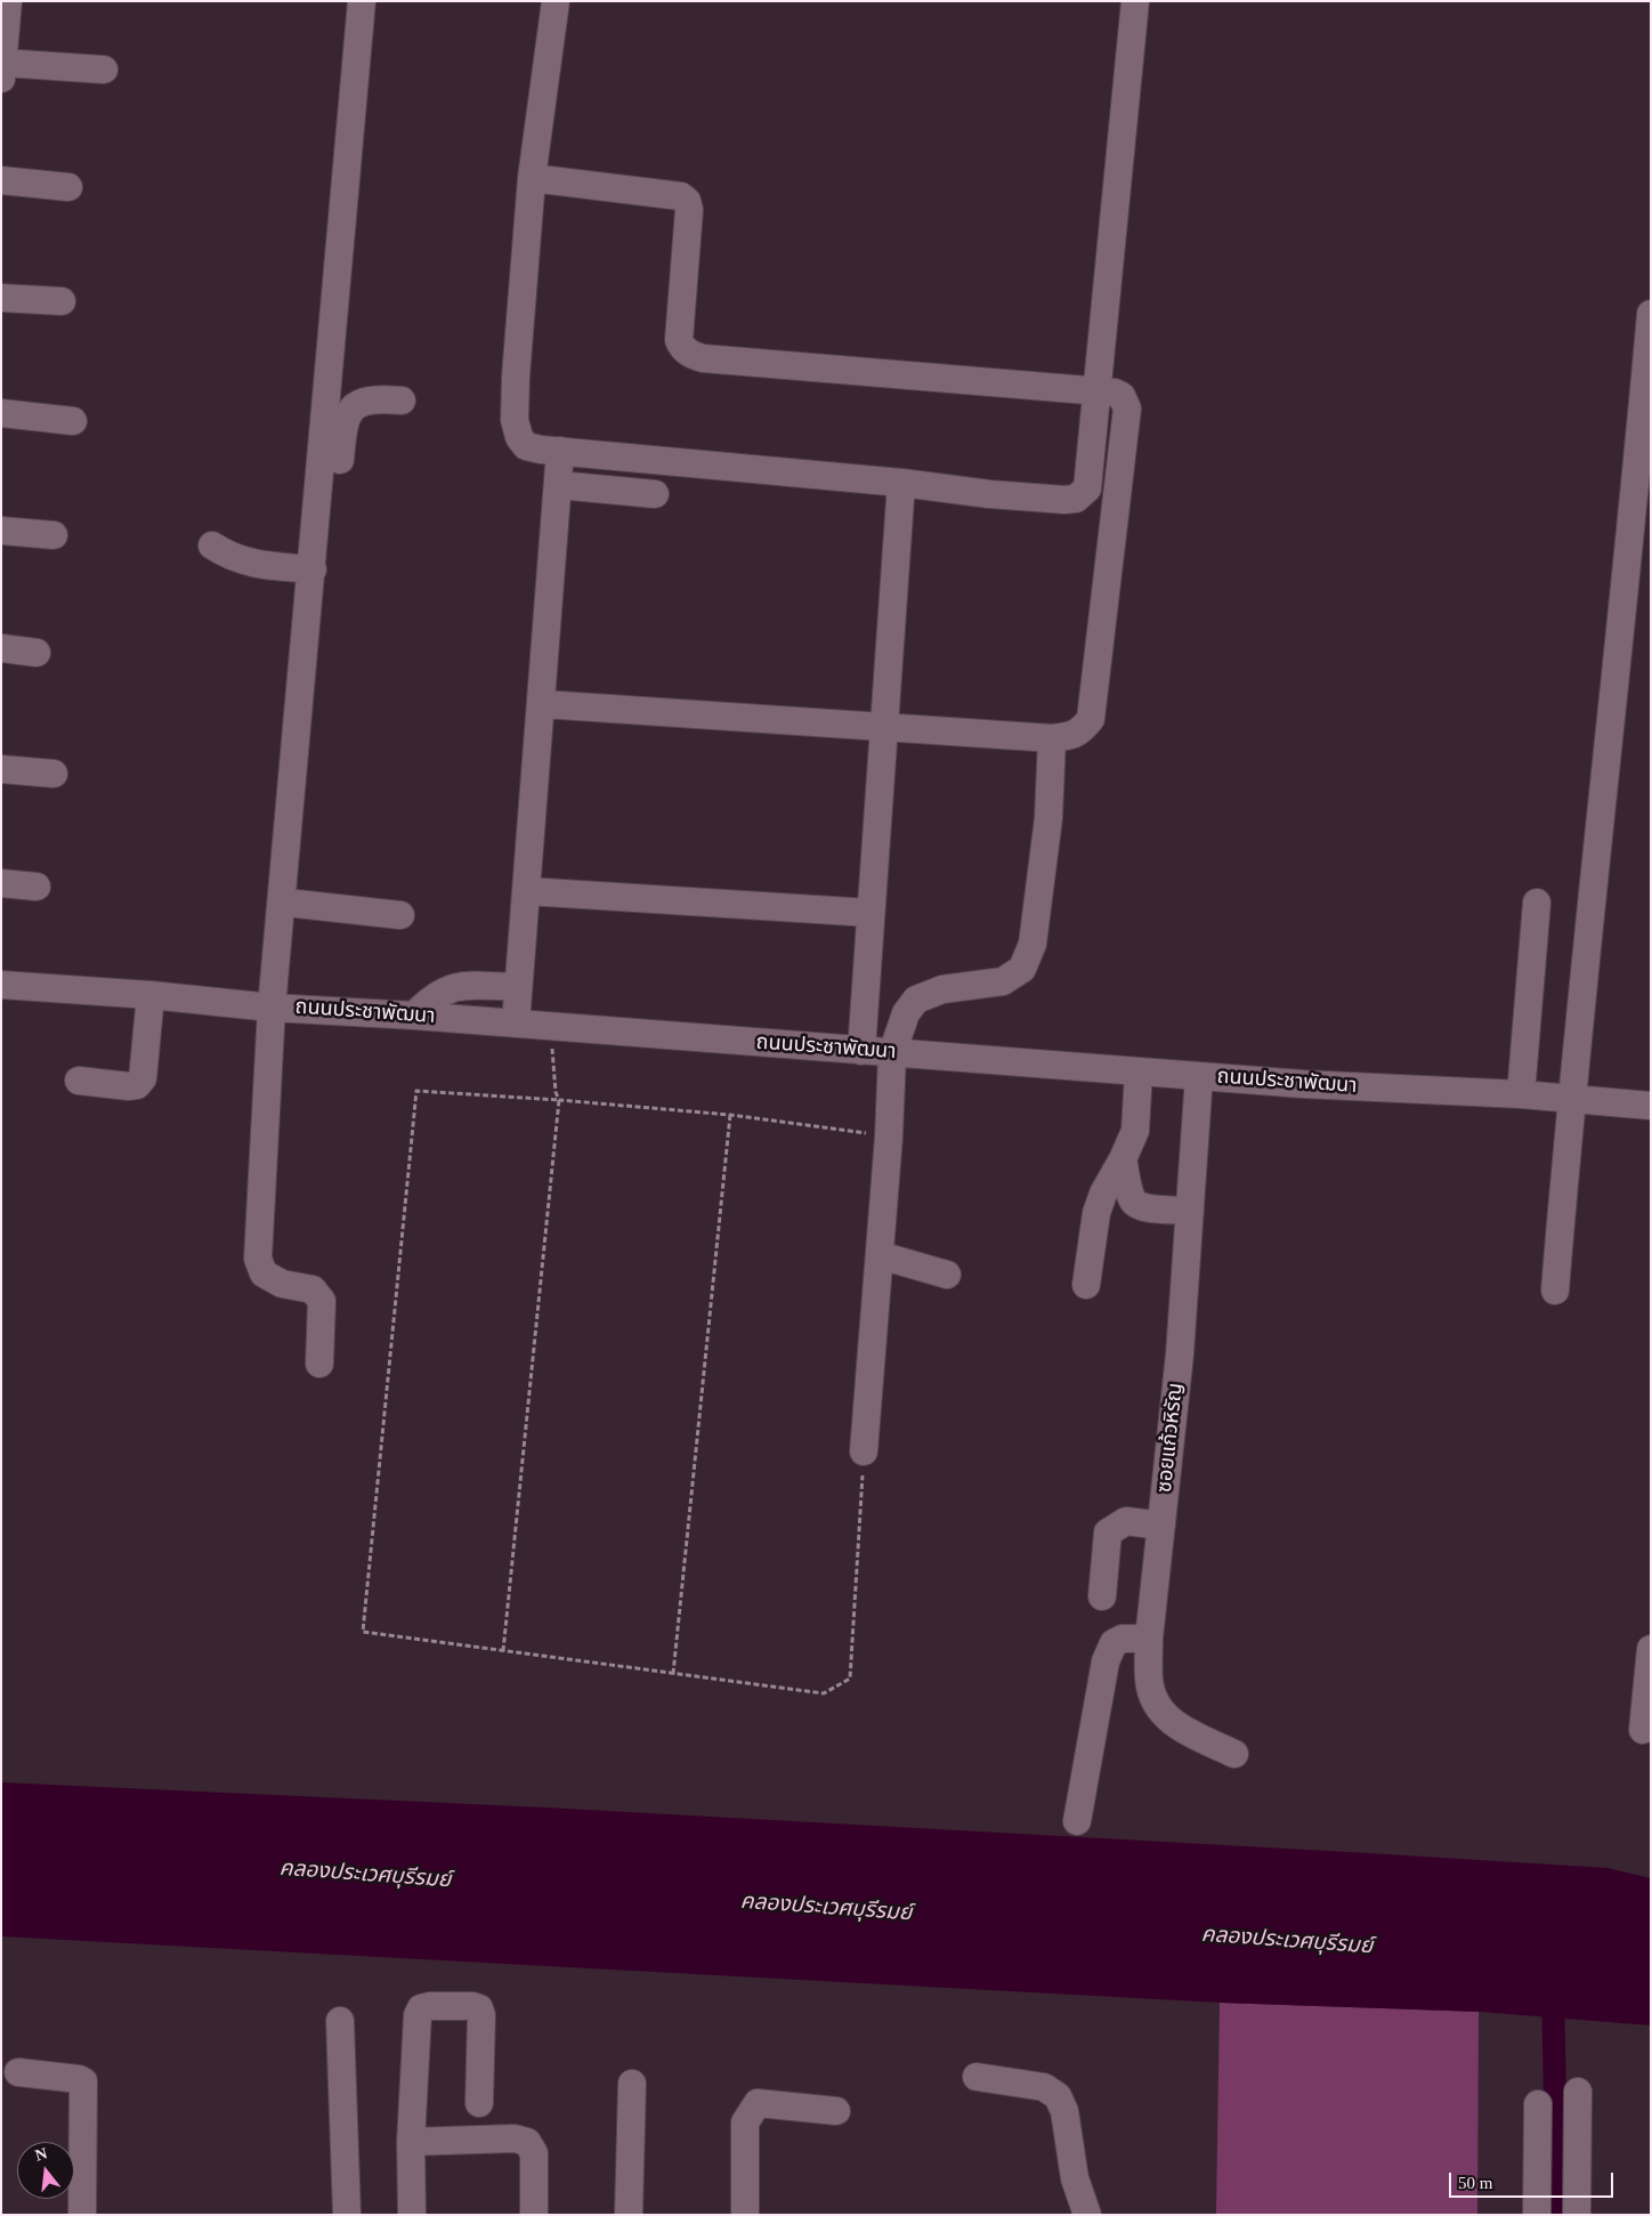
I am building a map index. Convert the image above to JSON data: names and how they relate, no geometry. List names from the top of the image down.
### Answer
{
  "streets": {
    "street": ["ถนนประชาพัฒนา", "ซอยแก้วหิรัญ"]
  },
  "crossings": [
    ["ถนนประชาพัฒนา", "ซอยแก้วหิรัญ"]
  ],
  "water": ["คลองประเวศบุรีรมย์"],
  "scale_bar": "50 m",
  "north": "top"
}
